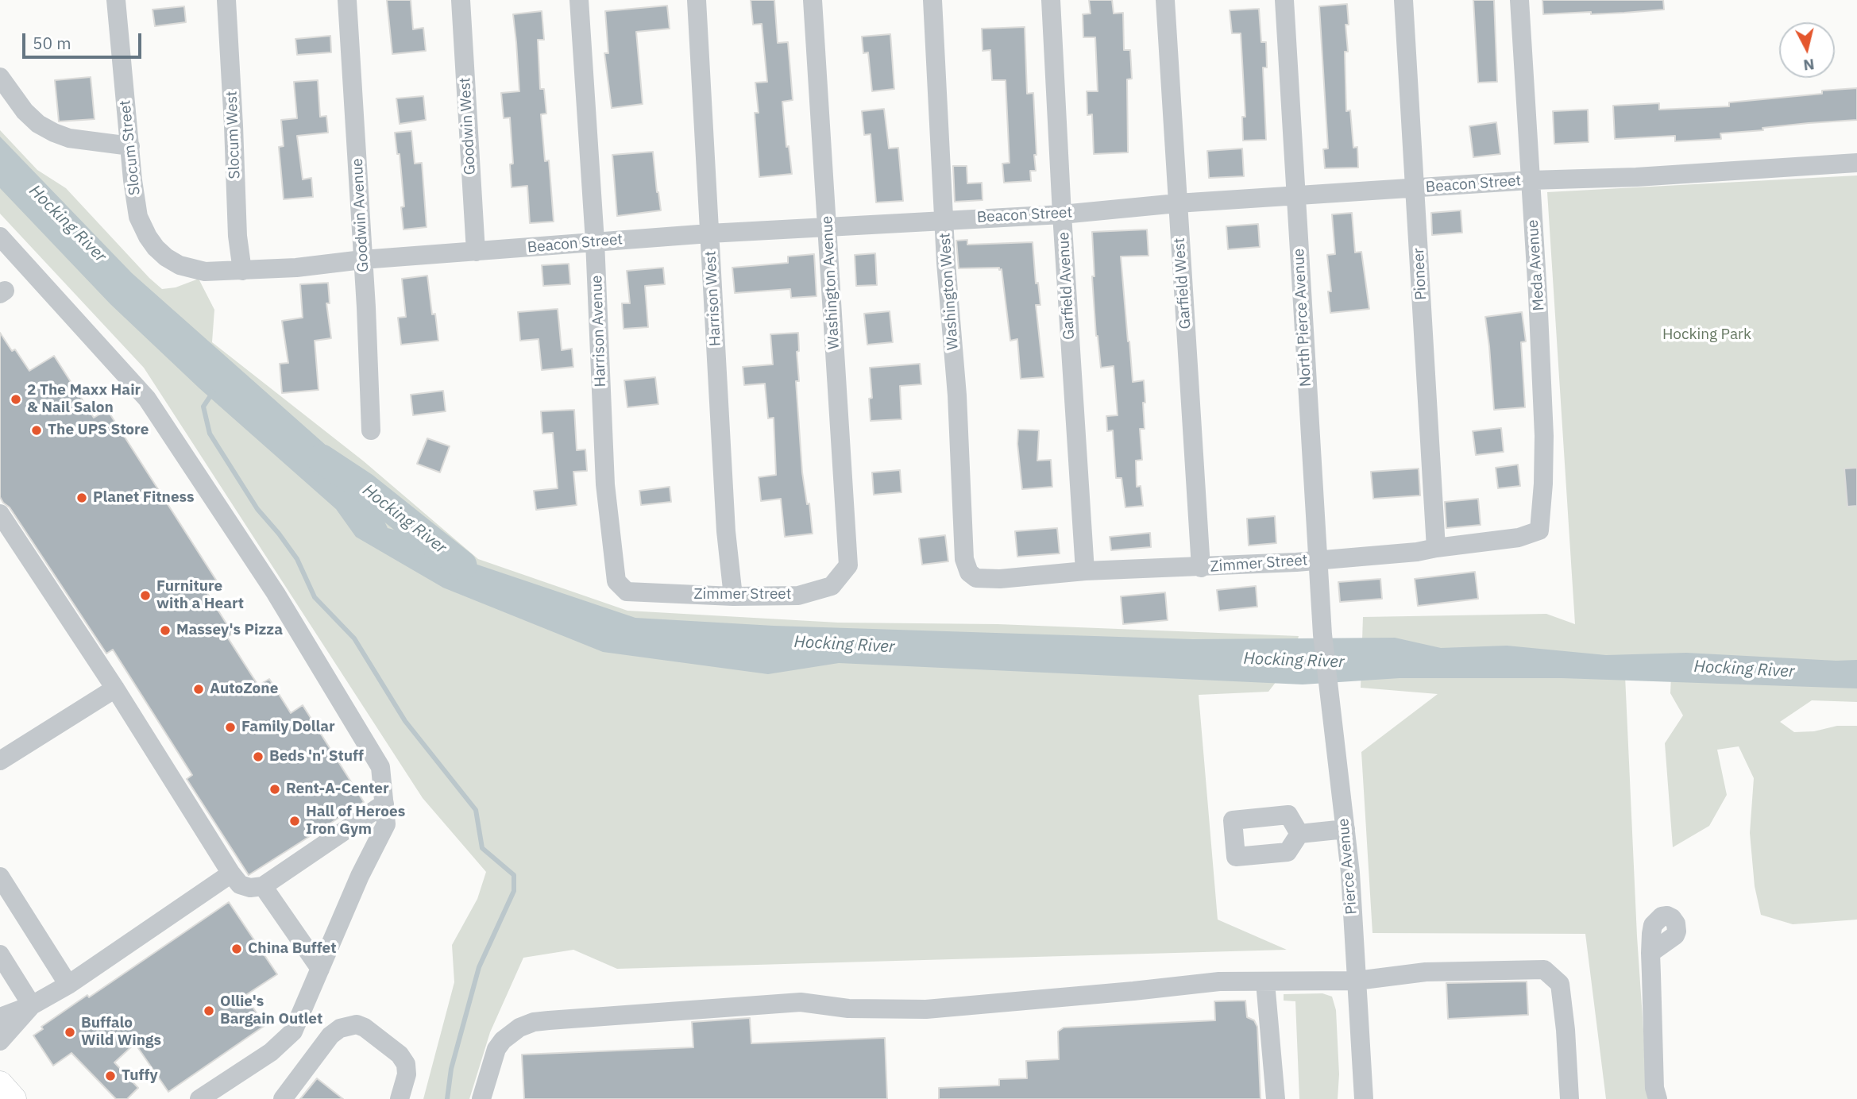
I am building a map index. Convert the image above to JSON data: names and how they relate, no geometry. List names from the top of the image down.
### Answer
{
  "streets": {
    "street": [
      "Goodwin West",
      "Slocum West",
      "Slocum Street",
      "Beacon Street",
      "Goodwin Avenue",
      "Meda Avenue",
      "Pioneer",
      "Washington Avenue",
      "Garfield West",
      "Garfield Avenue",
      "Washington West",
      "Harrison West",
      "North Pierce Avenue",
      "Harrison Avenue",
      "Zimmer Street",
      "Pierce Avenue"
    ]
  },
  "crossings": [
    ["Goodwin West", "Beacon Street"],
    ["Slocum West", "Beacon Street"],
    ["Slocum Street", "Beacon Street"],
    ["Beacon Street", "Goodwin Avenue"],
    ["Beacon Street", "Meda Avenue"],
    ["Beacon Street", "Pioneer"],
    ["Beacon Street", "Washington Avenue"],
    ["Beacon Street", "Garfield West"],
    ["Beacon Street", "Garfield Avenue"],
    ["Beacon Street", "Washington West"],
    ["Beacon Street", "Harrison West"],
    ["Beacon Street", "North Pierce Avenue"],
    ["Beacon Street", "Harrison Avenue"],
    ["Meda Avenue", "Zimmer Street"],
    ["Pioneer", "Zimmer Street"],
    ["Washington Avenue", "Zimmer Street"],
    ["Garfield West", "Zimmer Street"],
    ["Garfield Avenue", "Zimmer Street"],
    ["Washington West", "Zimmer Street"],
    ["Harrison West", "Zimmer Street"],
    ["North Pierce Avenue", "Zimmer Street"],
    ["North Pierce Avenue", "Pierce Avenue"],
    ["Harrison Avenue", "Zimmer Street"]
  ],
  "water": ["Hocking River"],
  "parks": ["Hocking Park"],
  "places": [
    "2 The Maxx Hair & Nail Salon",
    "The UPS Store",
    "Planet Fitness",
    "Furniture with a Heart",
    "Massey's Pizza",
    "AutoZone",
    "Family Dollar",
    "Beds 'n' Stuff",
    "Rent-A-Center",
    "Hall of Heroes Iron Gym",
    "China Buffet",
    "Ollie's Bargain Outlet",
    "Buffalo Wild Wings",
    "Tuffy"
  ],
  "scale_bar": "50 m",
  "north": "bottom"
}
